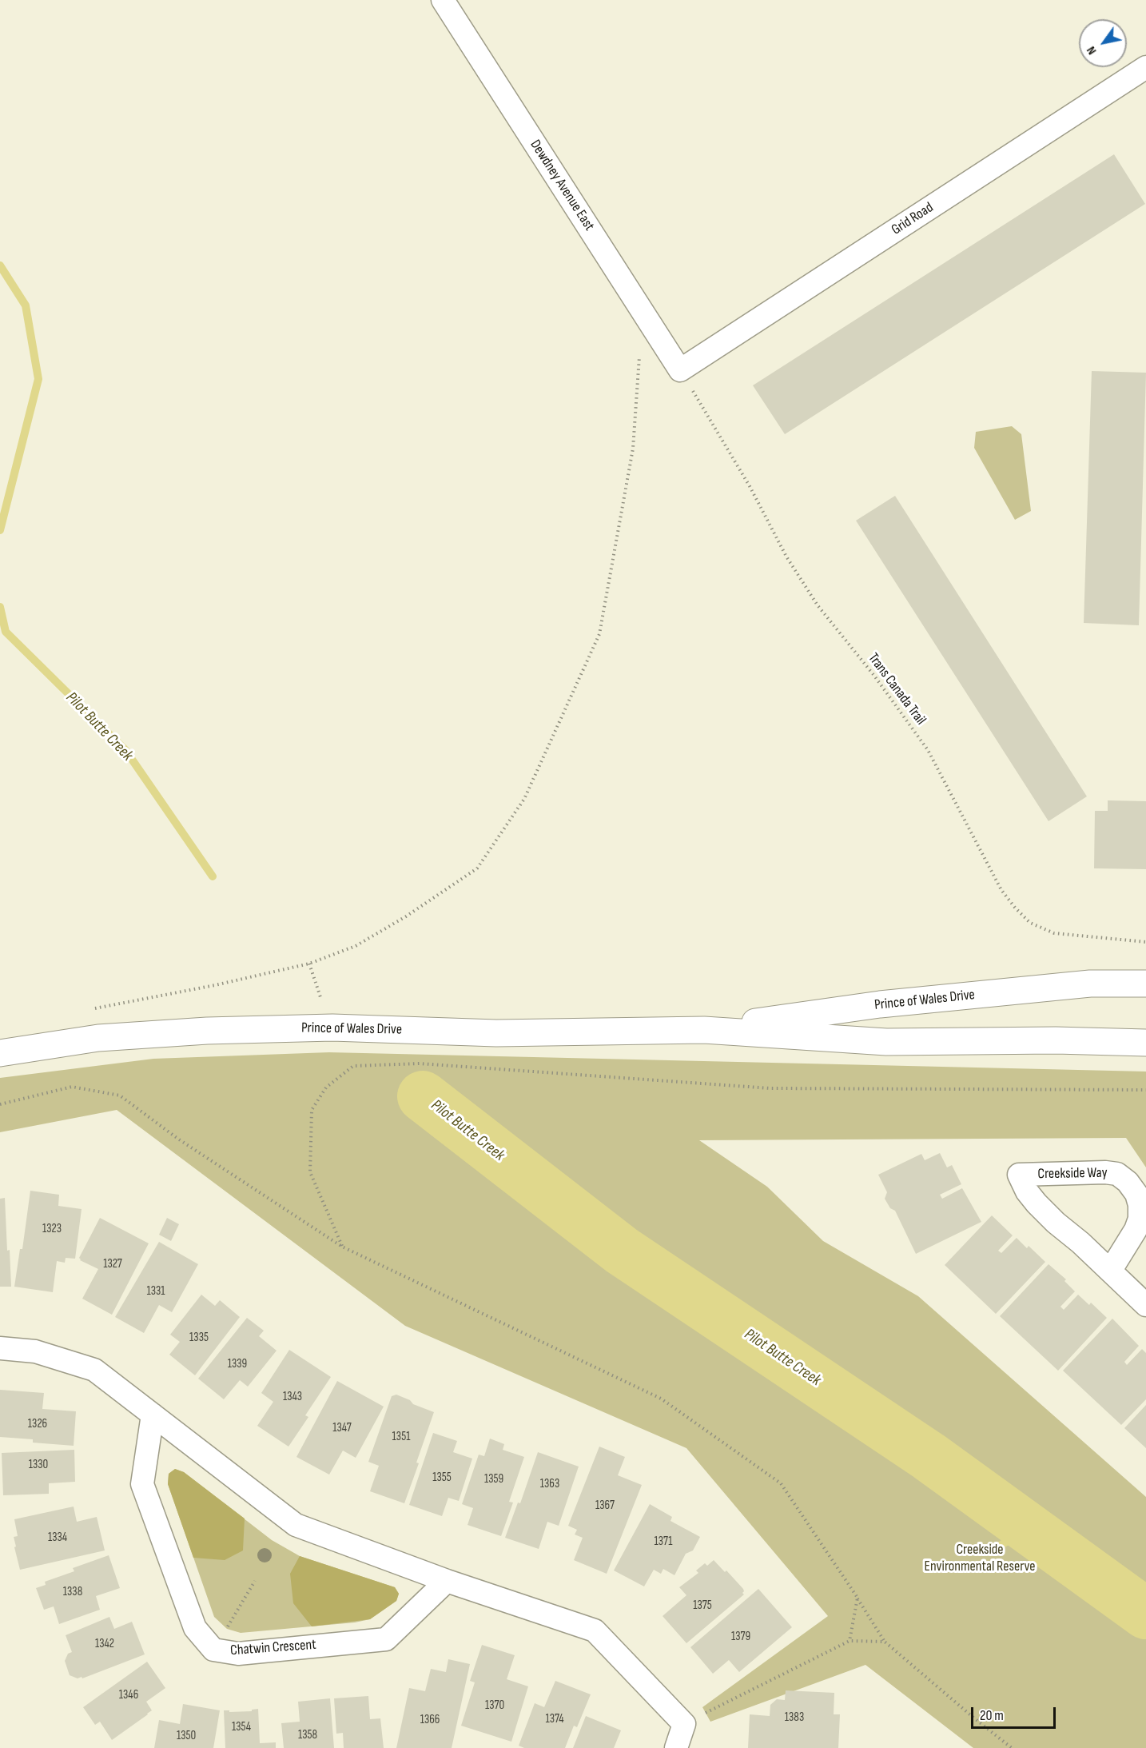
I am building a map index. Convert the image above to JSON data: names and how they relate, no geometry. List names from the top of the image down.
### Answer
{
  "streets": {
    "main road": ["Prince of Wales Drive"],
    "street": [
      "Dewdney Avenue East",
      "Grid Road",
      "Creekside Way",
      "Chatwin Crescent"
    ],
    "path": ["Trans Canada Trail"]
  },
  "crossings": [
    ["Dewdney Avenue East", "Grid Road"],
    ["Dewdney Avenue East", "Trans Canada Trail"],
    ["Grid Road", "Trans Canada Trail"]
  ],
  "water": ["Pilot Butte Creek"],
  "parks": ["Creekside Environmental Reserve"],
  "house_numbers": [
    "1323",
    "1327",
    "1331",
    "1335",
    "1339",
    "1343",
    "1326",
    "1347",
    "1351",
    "1330",
    "1355",
    "1359",
    "1363",
    "1367",
    "1334",
    "1371",
    "1338",
    "1375",
    "1379",
    "1342",
    "1346",
    "1370",
    "1383",
    "1374",
    "1366",
    "1354",
    "1358",
    "1350"
  ],
  "scale_bar": "20 m",
  "north": "bottom left"
}
